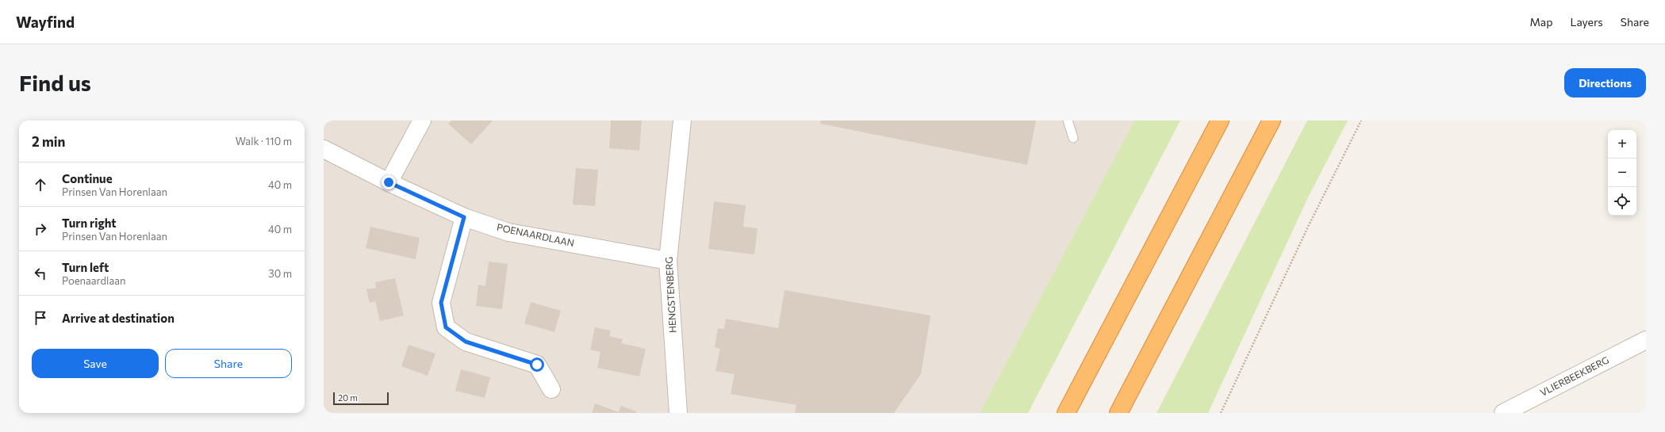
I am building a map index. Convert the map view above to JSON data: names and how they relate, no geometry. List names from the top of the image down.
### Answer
{
  "streets": {
    "street": ["POENAARDLAAN", "HENGSTENBERG", "VLIERBEEKBERG"]
  },
  "crossings": [
    ["POENAARDLAAN", "HENGSTENBERG"]
  ],
  "scale_bar": "20 m",
  "page": {
    "header": "Wayfind",
    "nav": ["Map", "Layers", "Share"],
    "buttons": [
      "Directions",
      ["Save", "Share"]
    ],
    "title": "Find us",
    "heading": ["2 min", "Walk · 110 m"],
    "map_buttons": ["+", "−"],
    "list": [
      ["Continue", "Prinsen Van Horenlaan", "40 m"],
      ["Turn right", "Prinsen Van Horenlaan", "40 m"],
      ["Turn left", "Poenaardlaan", "30 m"],
      "Arrive at destination"
    ],
    "scale": "20 m"
  }
}
